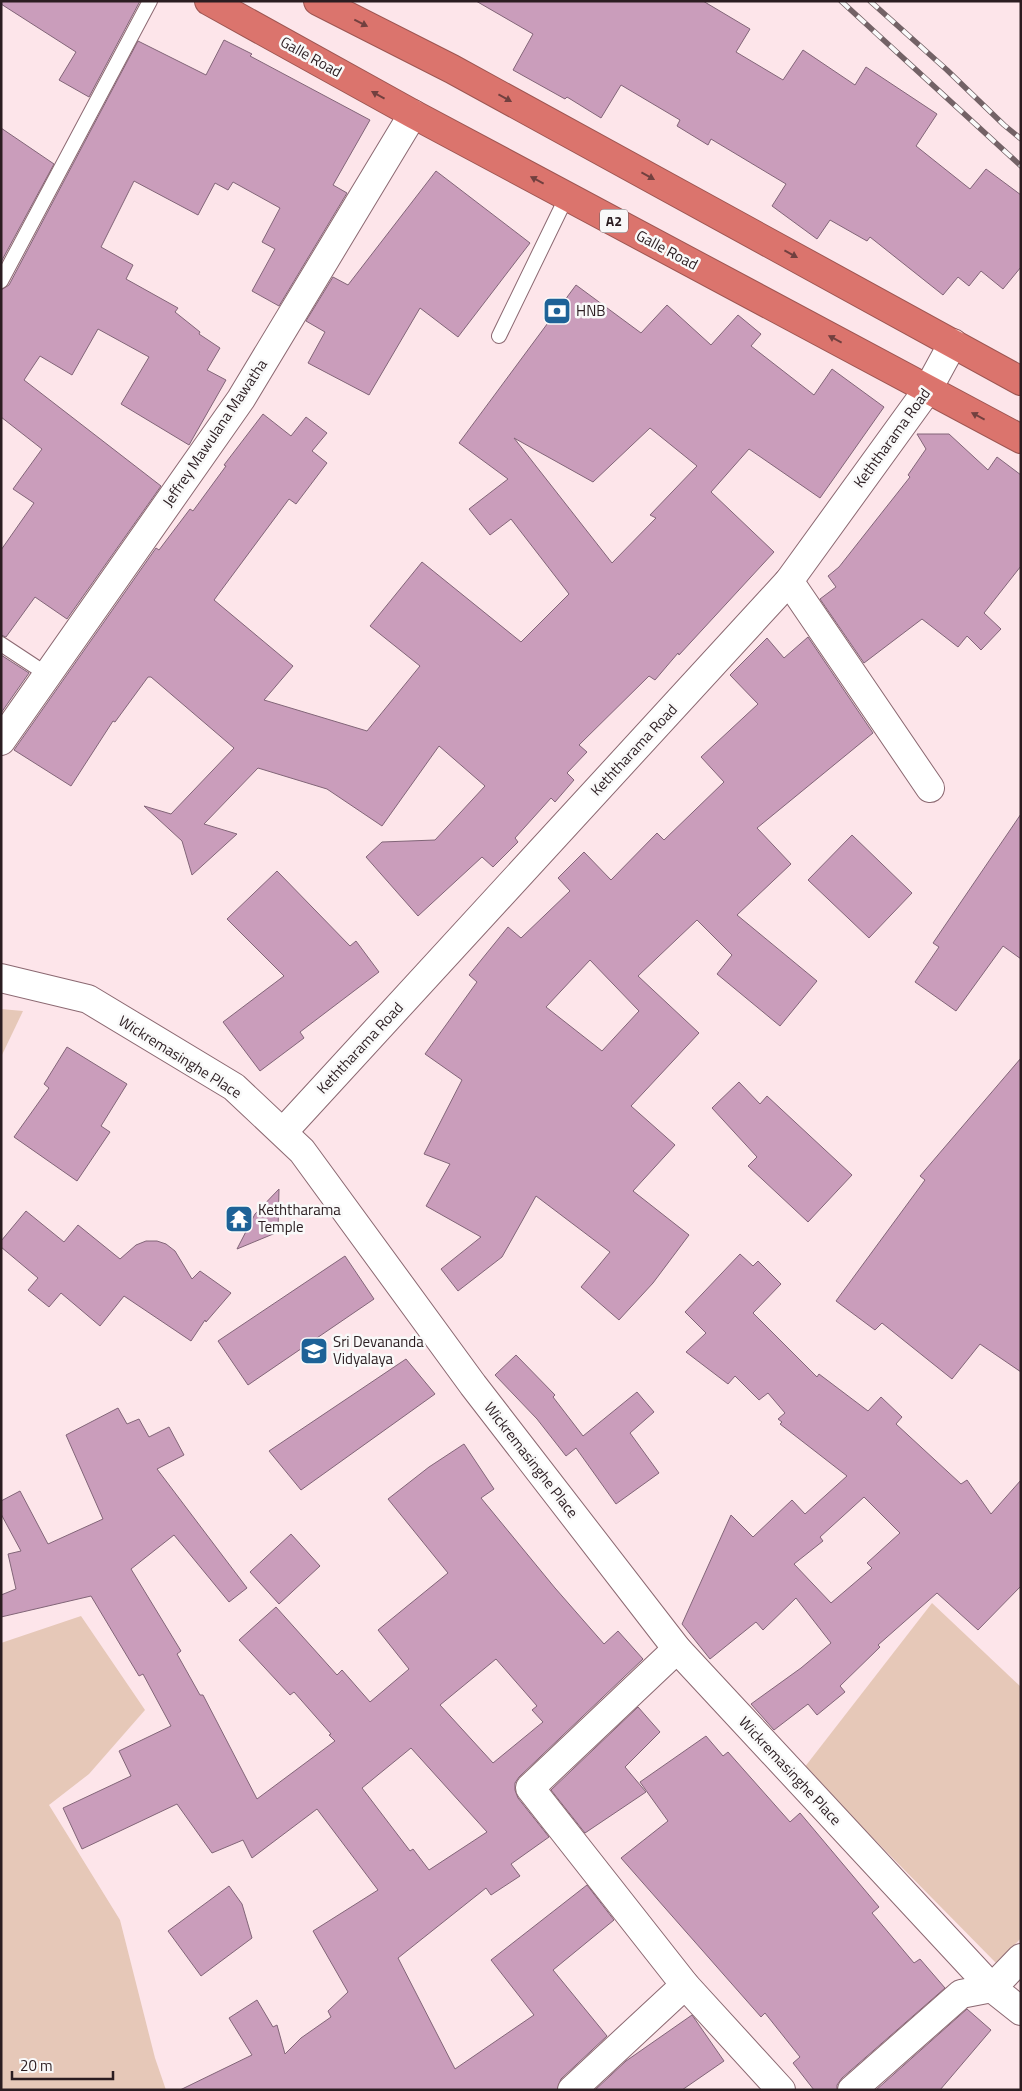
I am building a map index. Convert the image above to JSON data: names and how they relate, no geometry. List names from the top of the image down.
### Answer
{
  "streets": {
    "highway": ["Galle Road", "A2"],
    "street": ["Jeffrey Mawulana Mawatha", "Keththarama Road", "Wickremasinghe Place"]
  },
  "crossings": [
    ["Galle Road", "Jeffrey Mawulana Mawatha"],
    ["Galle Road", "Keththarama Road"],
    ["Keththarama Road", "Wickremasinghe Place"]
  ],
  "places": {
    "bank": ["HNB"],
    "temple": ["Keththarama Temple"],
    "school or university": ["Sri Devananda Vidyalaya"]
  },
  "scale_bar": "20 m"
}
